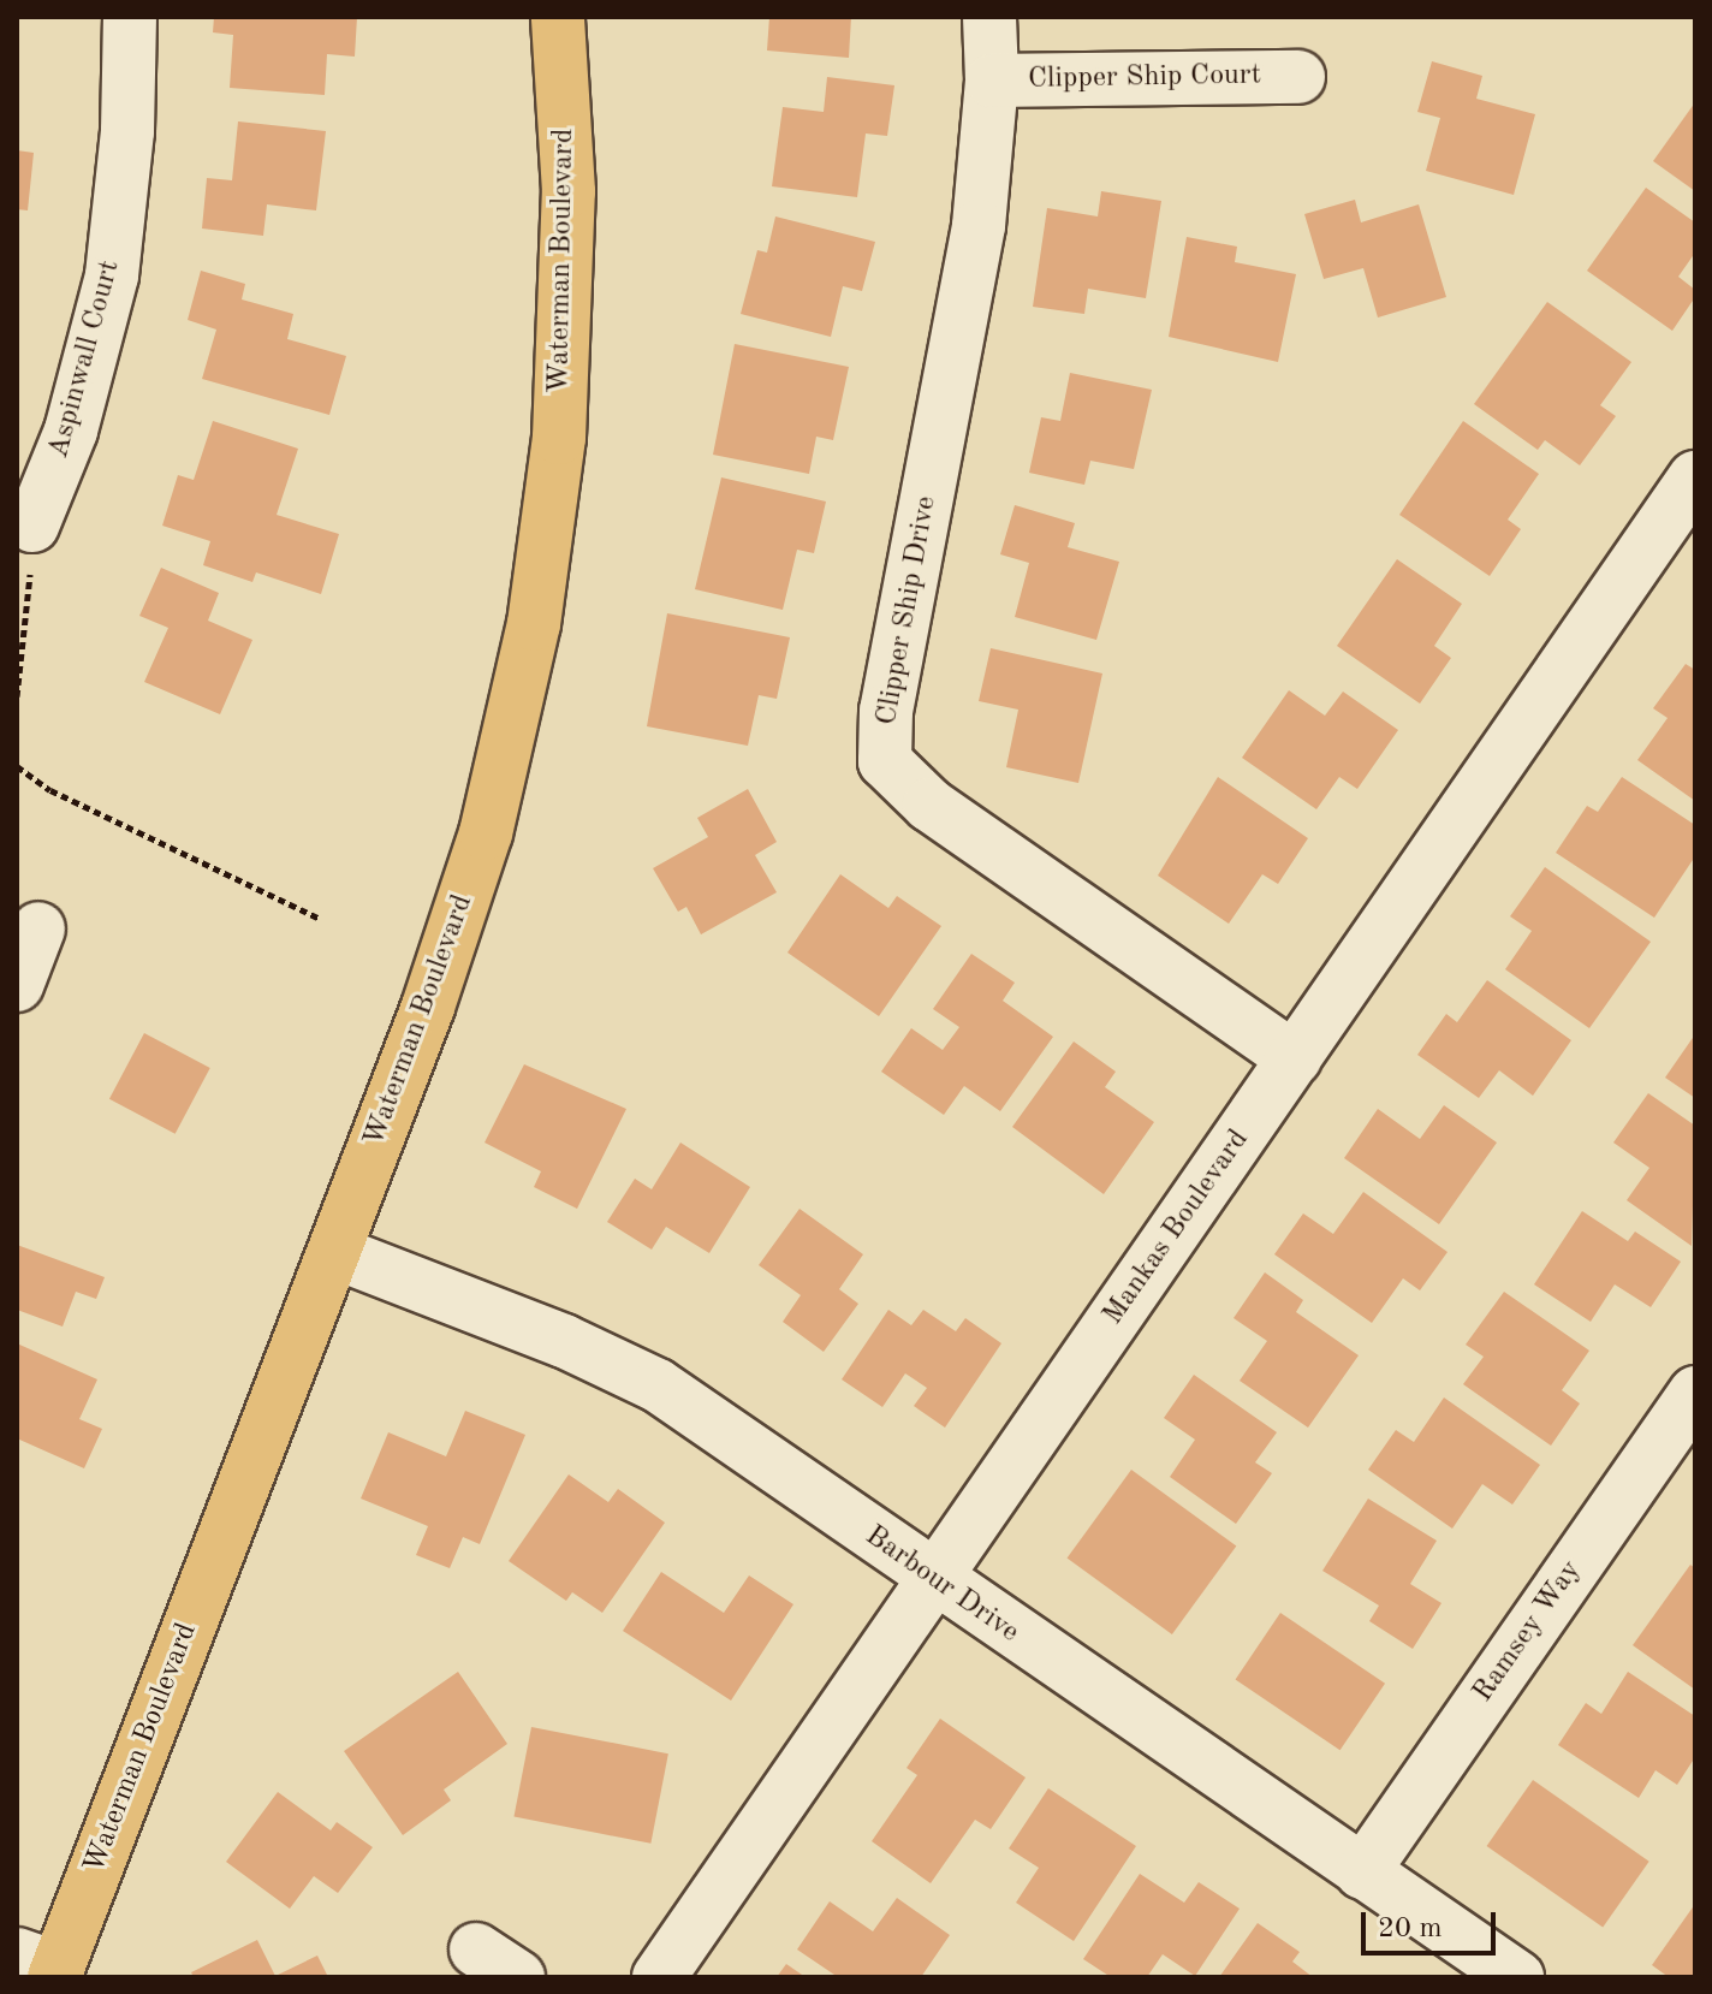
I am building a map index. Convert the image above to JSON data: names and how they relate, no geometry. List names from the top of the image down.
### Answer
{
  "streets": {
    "main road": ["Waterman Boulevard"],
    "street": [
      "Clipper Ship Court",
      "Aspinwall Court",
      "Clipper Ship Drive",
      "Mankas Boulevard",
      "Barbour Drive",
      "Ramsey Way"
    ]
  },
  "crossings": [
    ["Clipper Ship Court", "Clipper Ship Drive"],
    ["Waterman Boulevard", "Barbour Drive"],
    ["Clipper Ship Drive", "Mankas Boulevard"],
    ["Mankas Boulevard", "Barbour Drive"],
    ["Barbour Drive", "Ramsey Way"]
  ],
  "scale_bar": "20 m"
}
